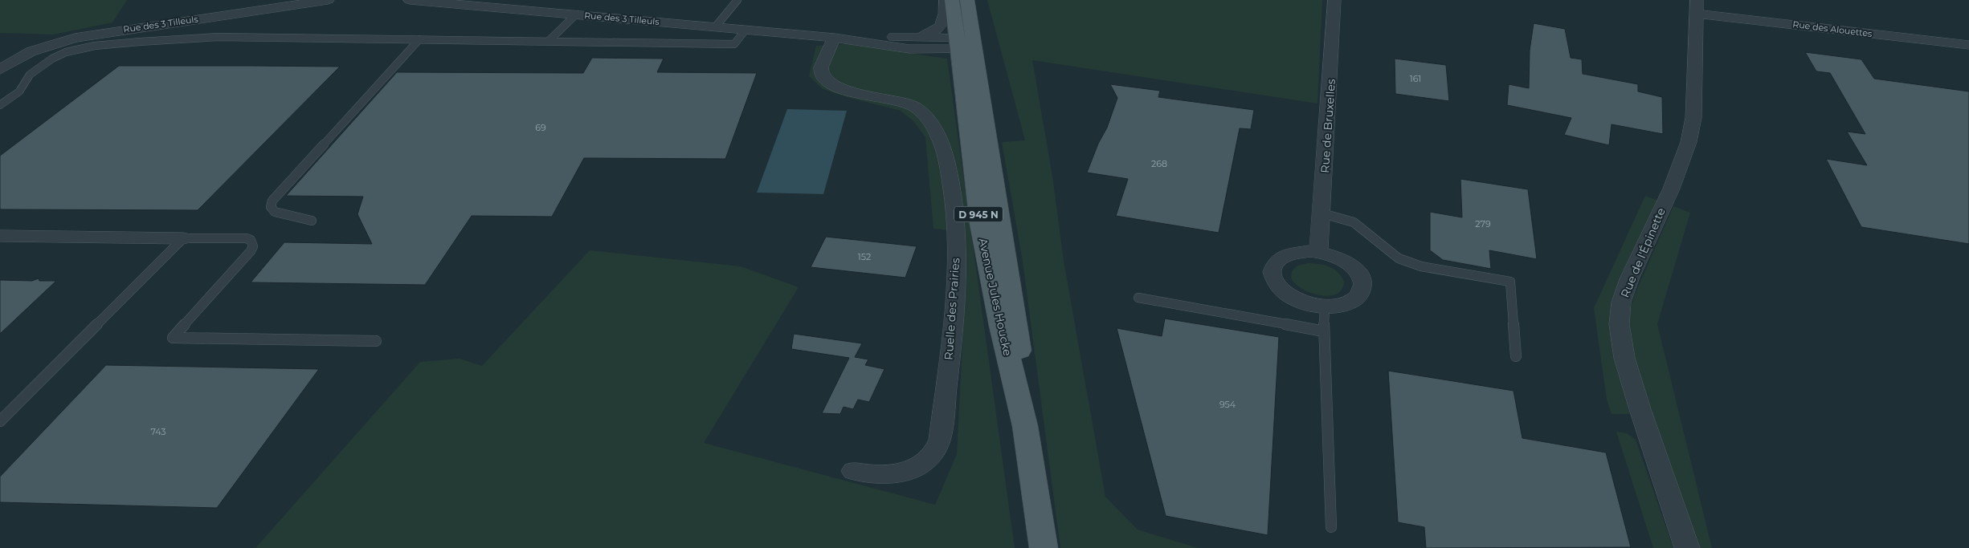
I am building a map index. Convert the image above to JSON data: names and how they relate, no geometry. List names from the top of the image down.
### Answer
{
  "streets": {
    "main road": ["D 945 N", "Avenue Jules Houcke"],
    "street": [
      "Rue des 3 Tilleuls",
      "Rue des Alouettes",
      "Rue de Bruxelles",
      "Rue de l'Épinette",
      "Ruelle des Prairies"
    ]
  },
  "crossings": [
    ["Rue des 3 Tilleuls", "Avenue Jules Houcke"],
    ["Rue des 3 Tilleuls", "Ruelle des Prairies"],
    ["Rue des Alouettes", "Rue de l'Épinette"]
  ],
  "house_numbers": [
    "161",
    "69",
    "268",
    "279",
    "152",
    "954",
    "743"
  ]
}
